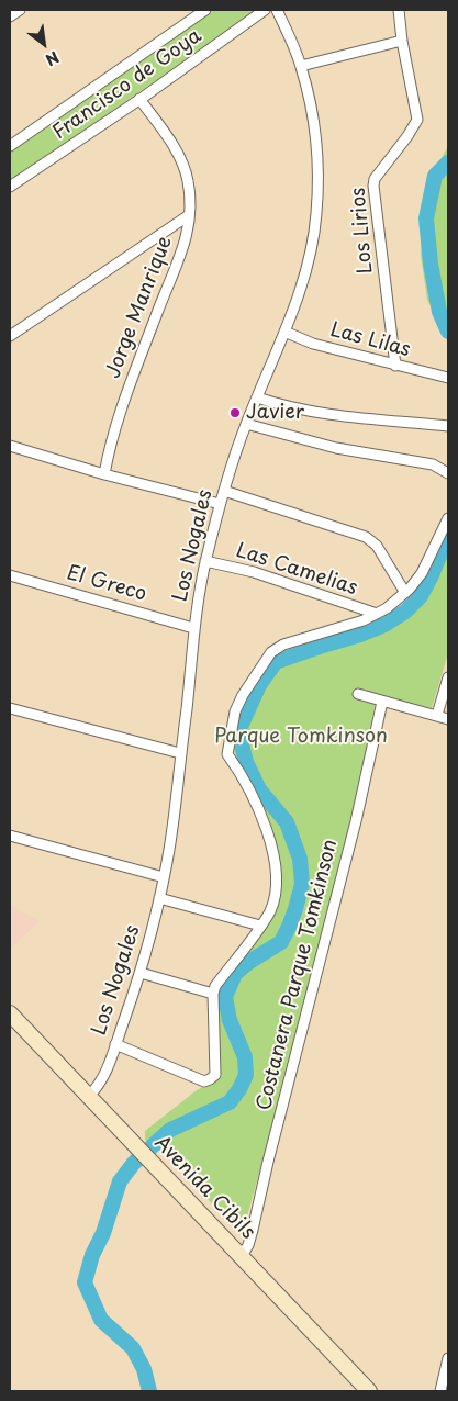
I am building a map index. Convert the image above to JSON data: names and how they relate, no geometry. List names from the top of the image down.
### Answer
{
  "streets": {
    "street": [
      "Francisco de Goya",
      "Los Lirios",
      "Jorge Manrique",
      "Las Lilas",
      "Los Nogales",
      "Las Camelias",
      "El Greco",
      "Costanera Parque Tomkinson",
      "Avenida Cibils"
    ]
  },
  "crossings": [
    ["Francisco de Goya", "Jorge Manrique"],
    ["Los Lirios", "Las Lilas"],
    ["Las Lilas", "Los Nogales"],
    ["Los Nogales", "Las Camelias"],
    ["Los Nogales", "El Greco"],
    ["Los Nogales", "Avenida Cibils"],
    ["Costanera Parque Tomkinson", "Avenida Cibils"]
  ],
  "parks": ["Parque Tomkinson"],
  "places": ["Javier"],
  "north": "bottom right"
}
